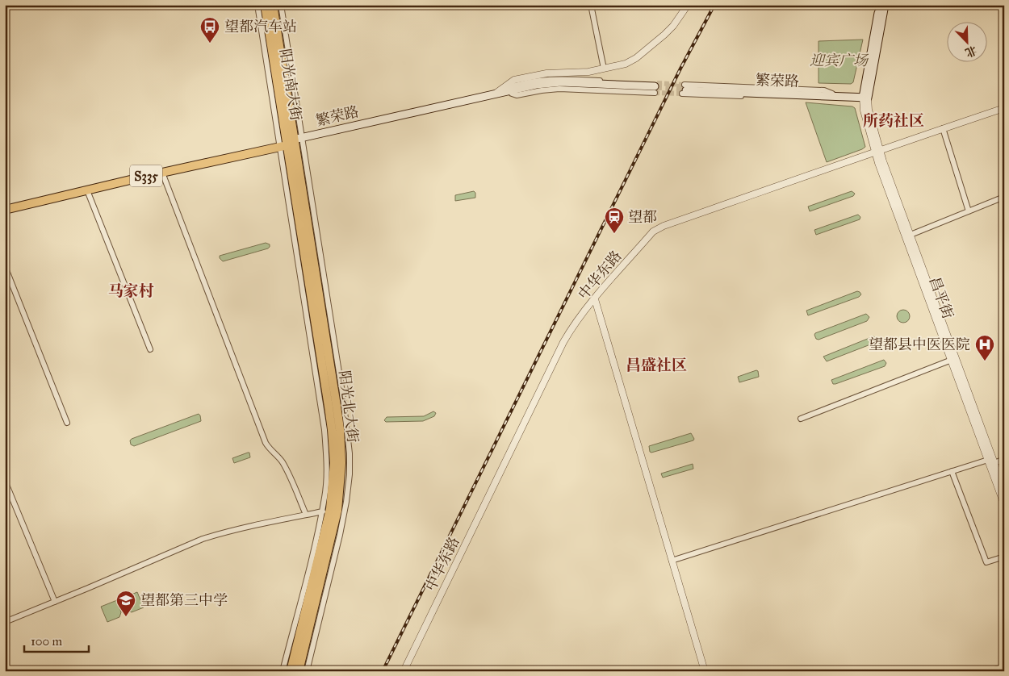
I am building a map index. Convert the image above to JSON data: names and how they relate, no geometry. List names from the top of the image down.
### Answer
{
  "streets": {
    "main road": [
      "繁荣路",
      "阳光南大街",
      "S335",
      "阳光北大街"
    ],
    "street": ["中华东路", "昌平街"]
  },
  "crossings": [
    ["繁荣路", "阳光南大街"],
    ["繁荣路", "昌平街"],
    ["繁荣路", "阳光北大街"],
    ["阳光南大街", "阳光北大街"],
    ["中华东路", "昌平街"]
  ],
  "districts": ["所药社区", "马家村", "昌盛社区"],
  "parks": ["迎宾广场"],
  "places": {
    "bus stop": ["望都汽车站"],
    "station": ["望都"],
    "hospital": ["望都县中医医院"],
    "school or university": ["望都第三中学"]
  },
  "scale_bar": "100 m",
  "north": "bottom right"
}
